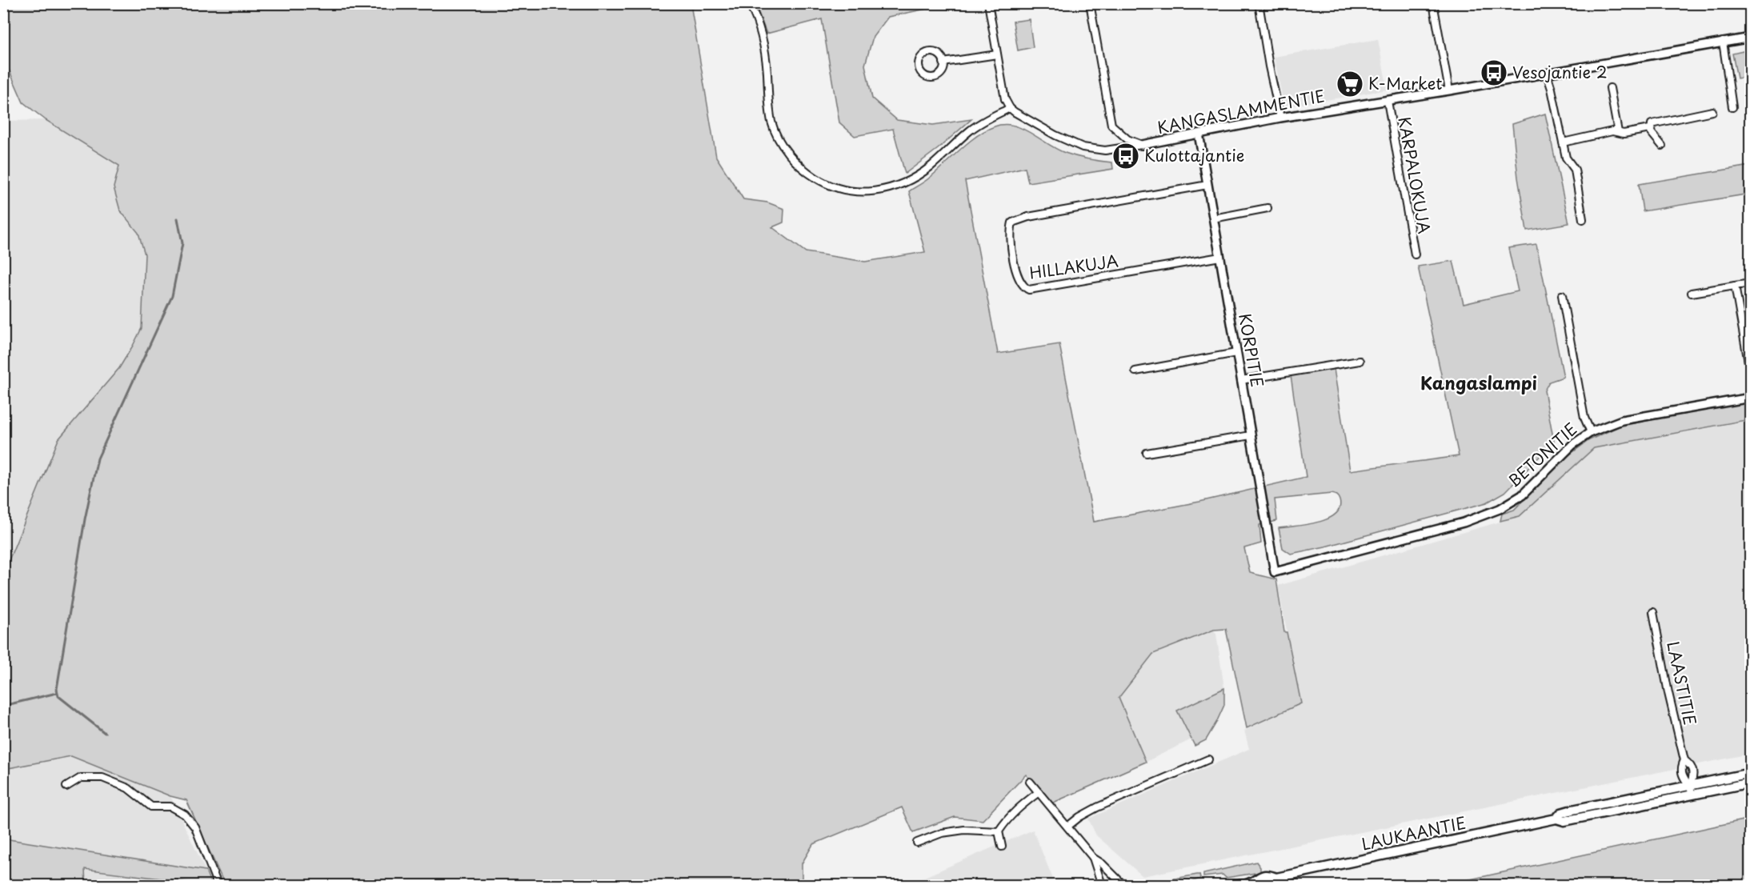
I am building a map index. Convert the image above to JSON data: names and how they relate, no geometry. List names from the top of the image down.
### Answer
{
  "streets": {
    "main road": ["LAUKAANTIE"],
    "street": [
      "KANGASLAMMENTIE",
      "KARPALOKUJA",
      "HILLAKUJA",
      "KORPITIE",
      "BETONITIE",
      "LAASTITIE"
    ]
  },
  "crossings": [
    ["KANGASLAMMENTIE", "KARPALOKUJA"],
    ["KANGASLAMMENTIE", "KORPITIE"],
    ["HILLAKUJA", "KORPITIE"],
    ["KORPITIE", "BETONITIE"],
    ["LAASTITIE", "LAUKAANTIE"]
  ],
  "districts": ["Kangaslampi"],
  "places": {
    "bus stop": ["Vesojantie 2", "Kulottajantie"],
    "supermarket": ["K-Market"]
  }
}
